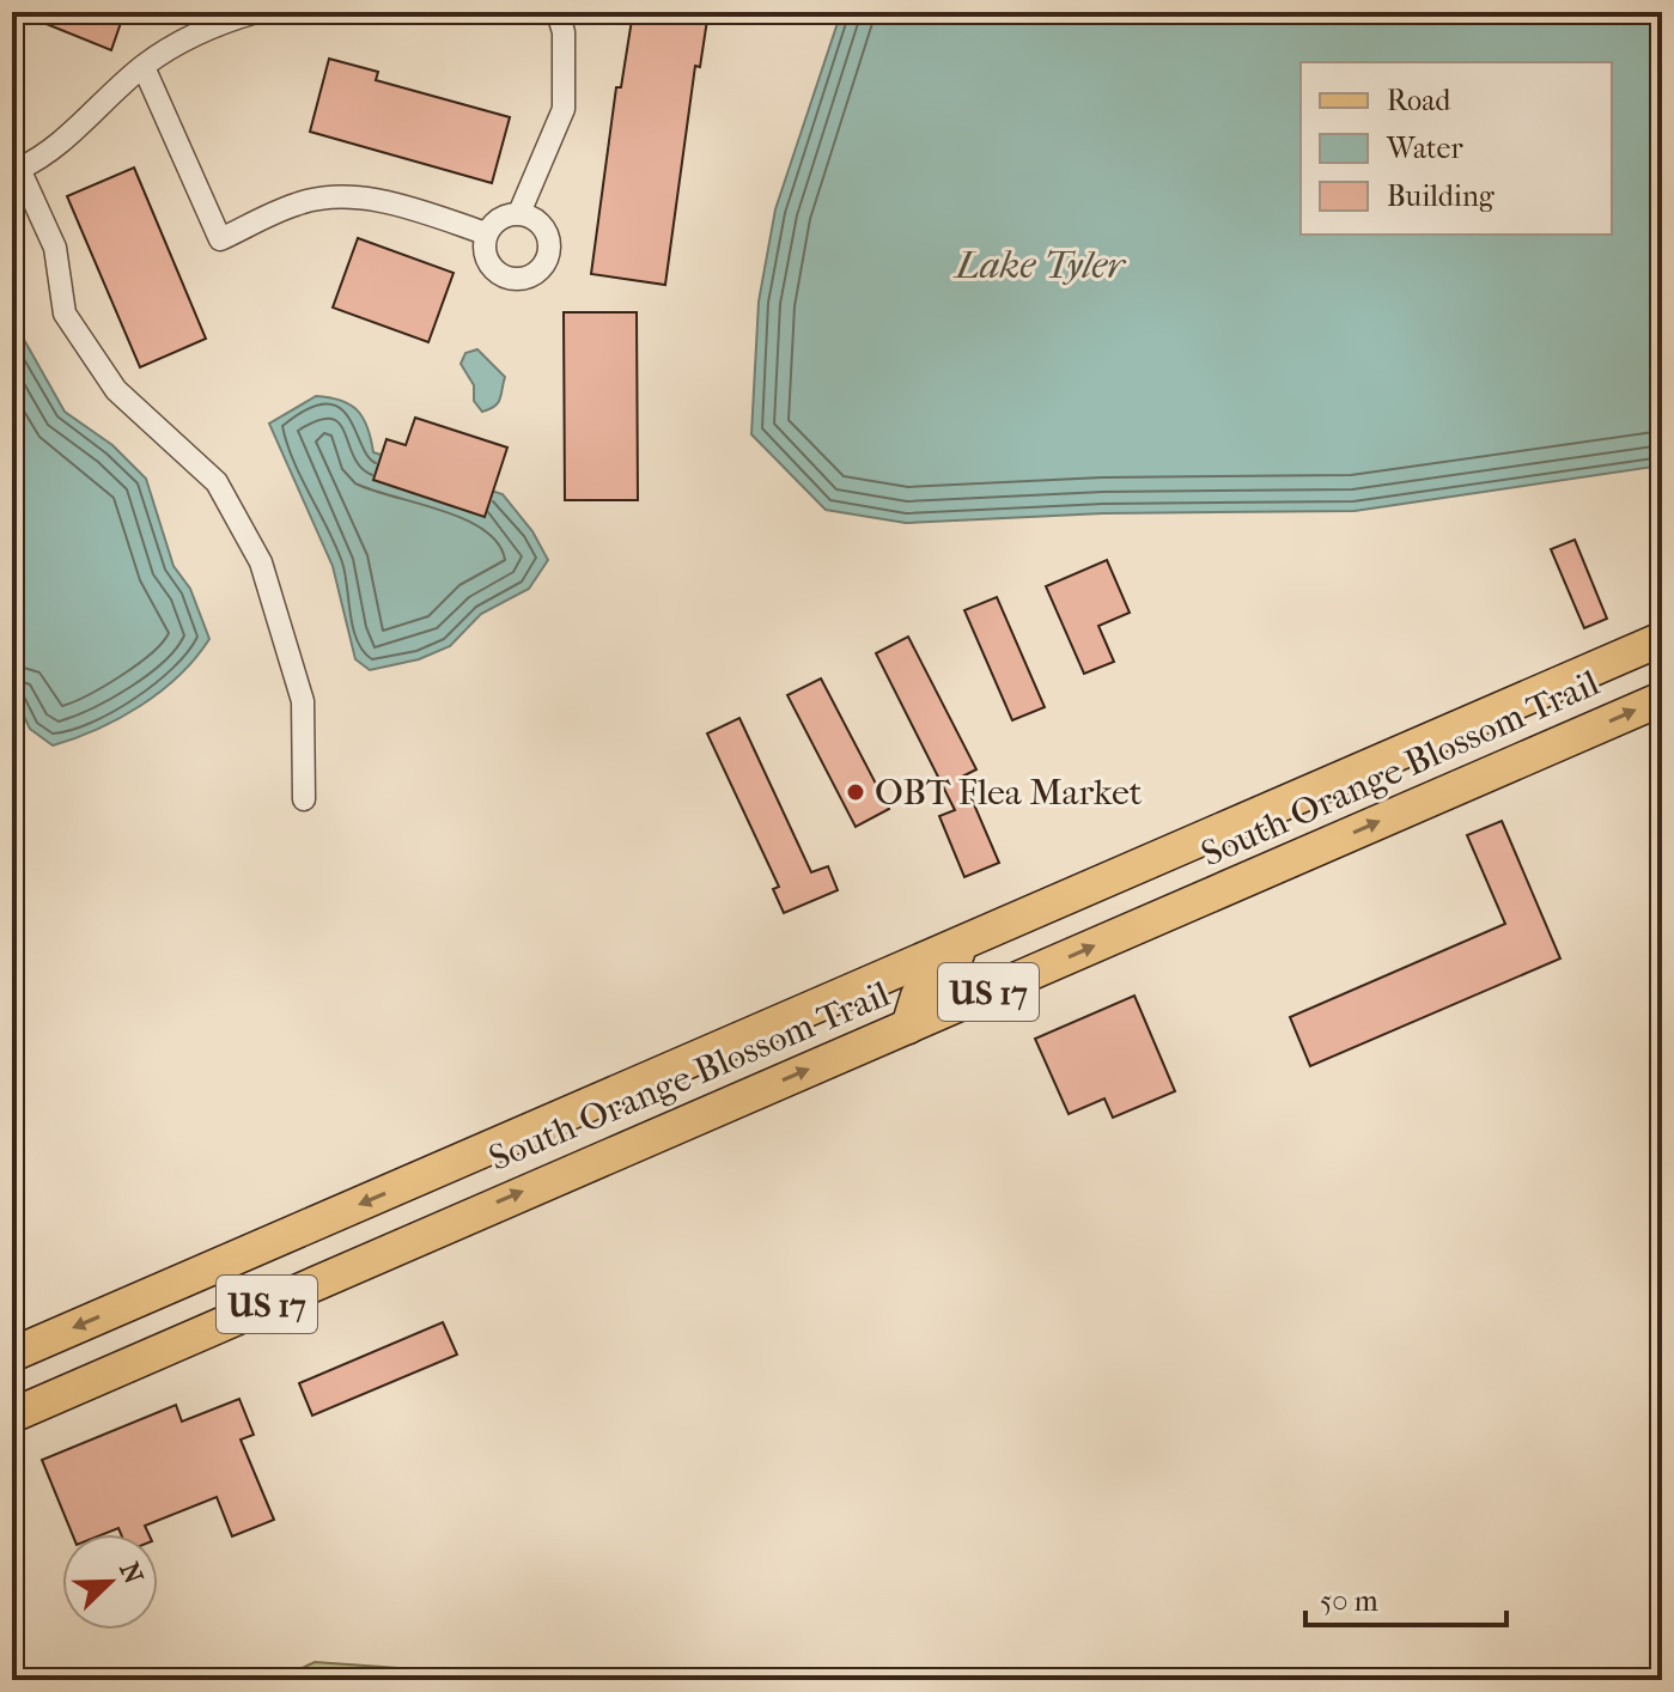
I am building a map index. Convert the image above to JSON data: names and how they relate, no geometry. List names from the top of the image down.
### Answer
{
  "streets": {
    "main road": ["South Orange Blossom Trail", "US 17"]
  },
  "water": ["Lake Tyler"],
  "places": ["OBT Flea Market"],
  "legend": ["Road", "Water", "Building"],
  "scale_bar": "50 m",
  "north": "top right"
}
